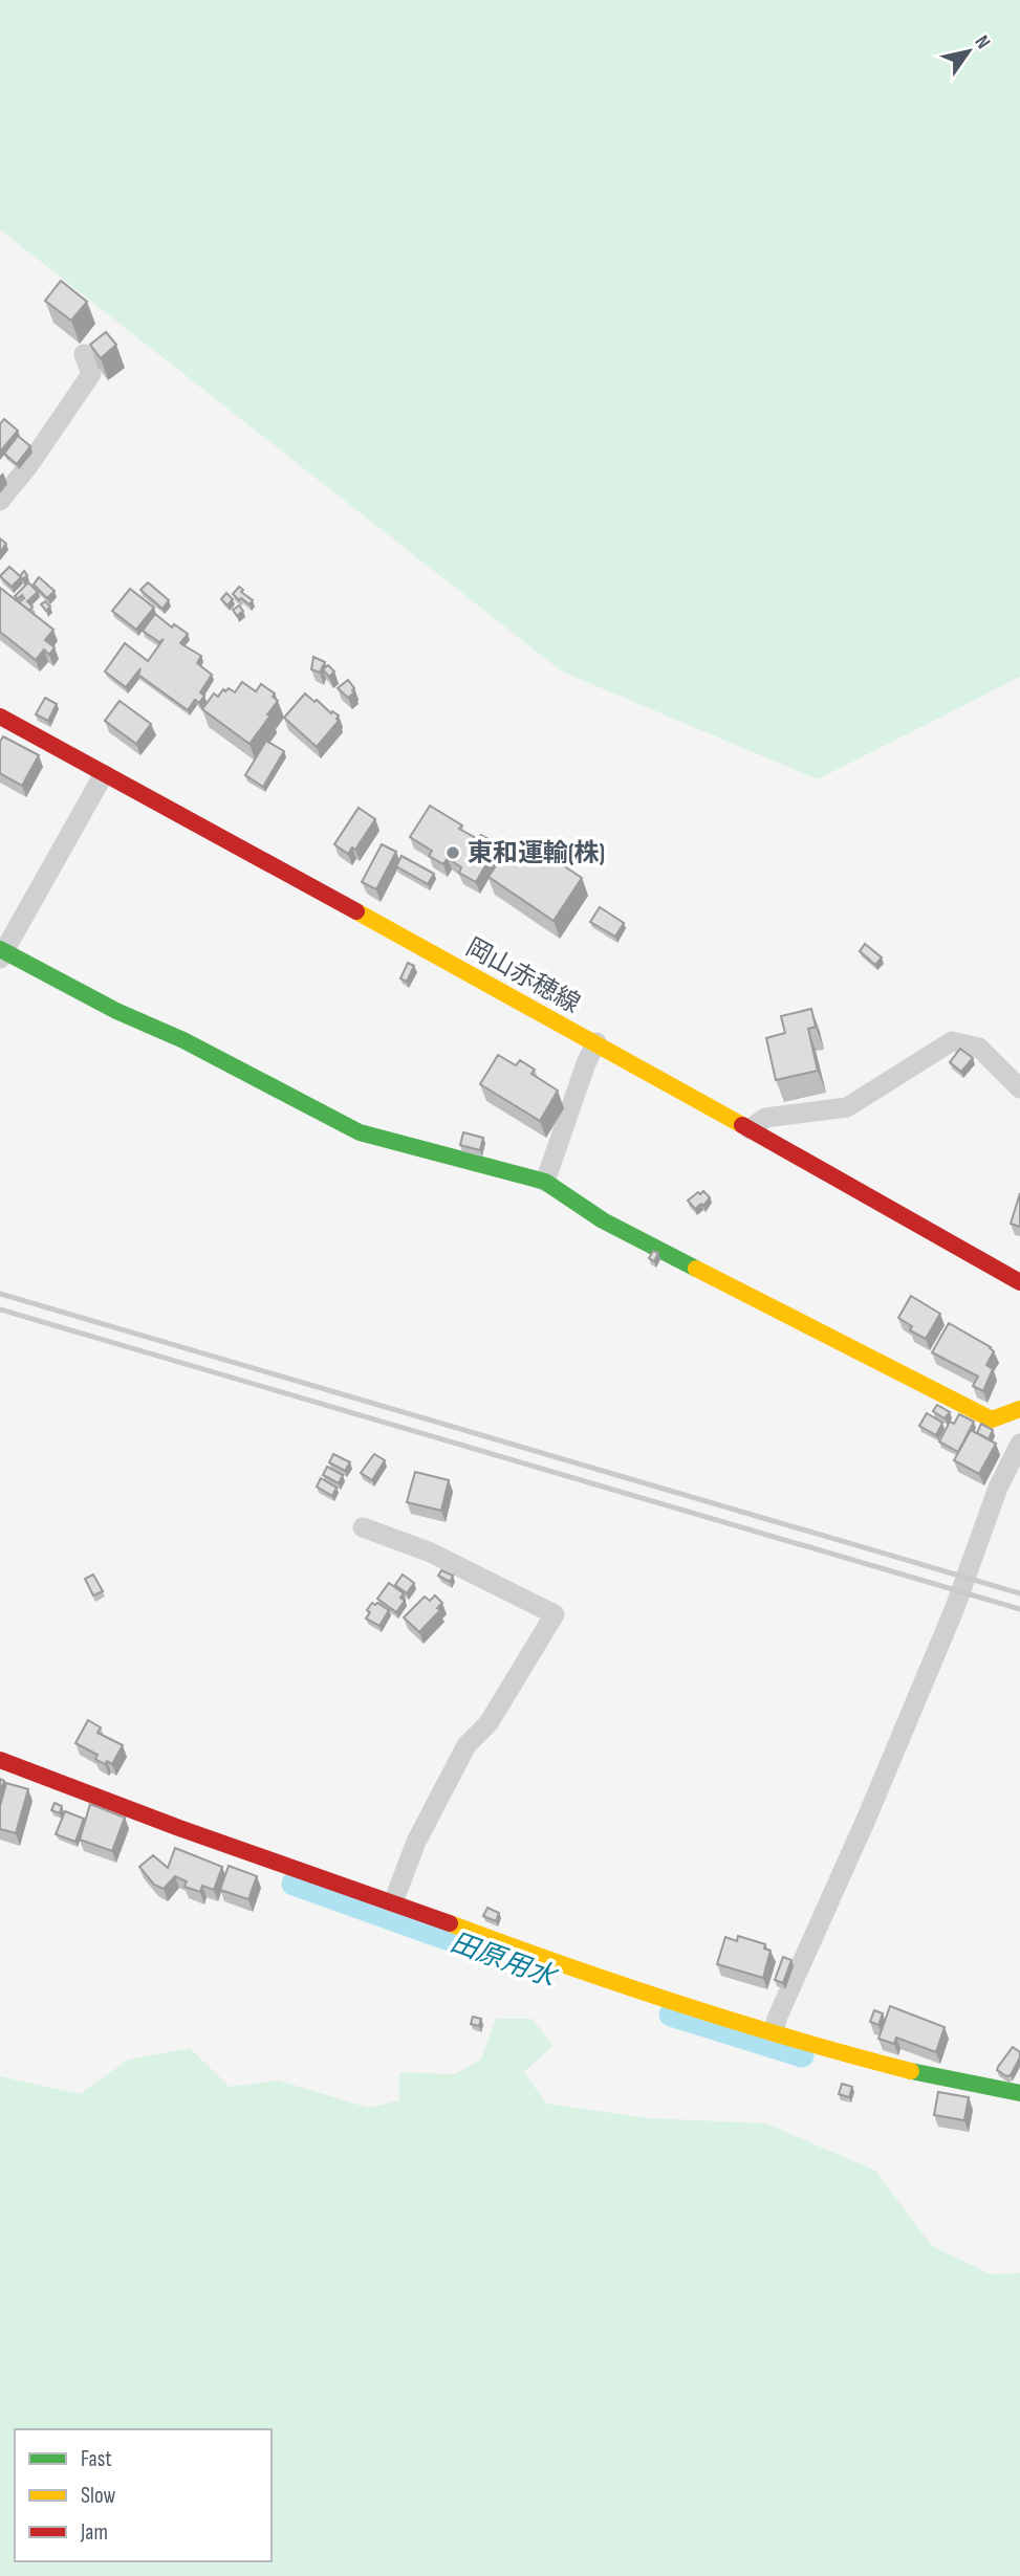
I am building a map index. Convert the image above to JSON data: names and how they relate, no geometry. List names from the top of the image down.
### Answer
{
  "streets": {
    "street": ["岡山赤穂線"]
  },
  "water": ["田原用水"],
  "places": ["東和運輸(株)"],
  "legend": ["Fast", "Slow", "Jam"],
  "north": "top right"
}
